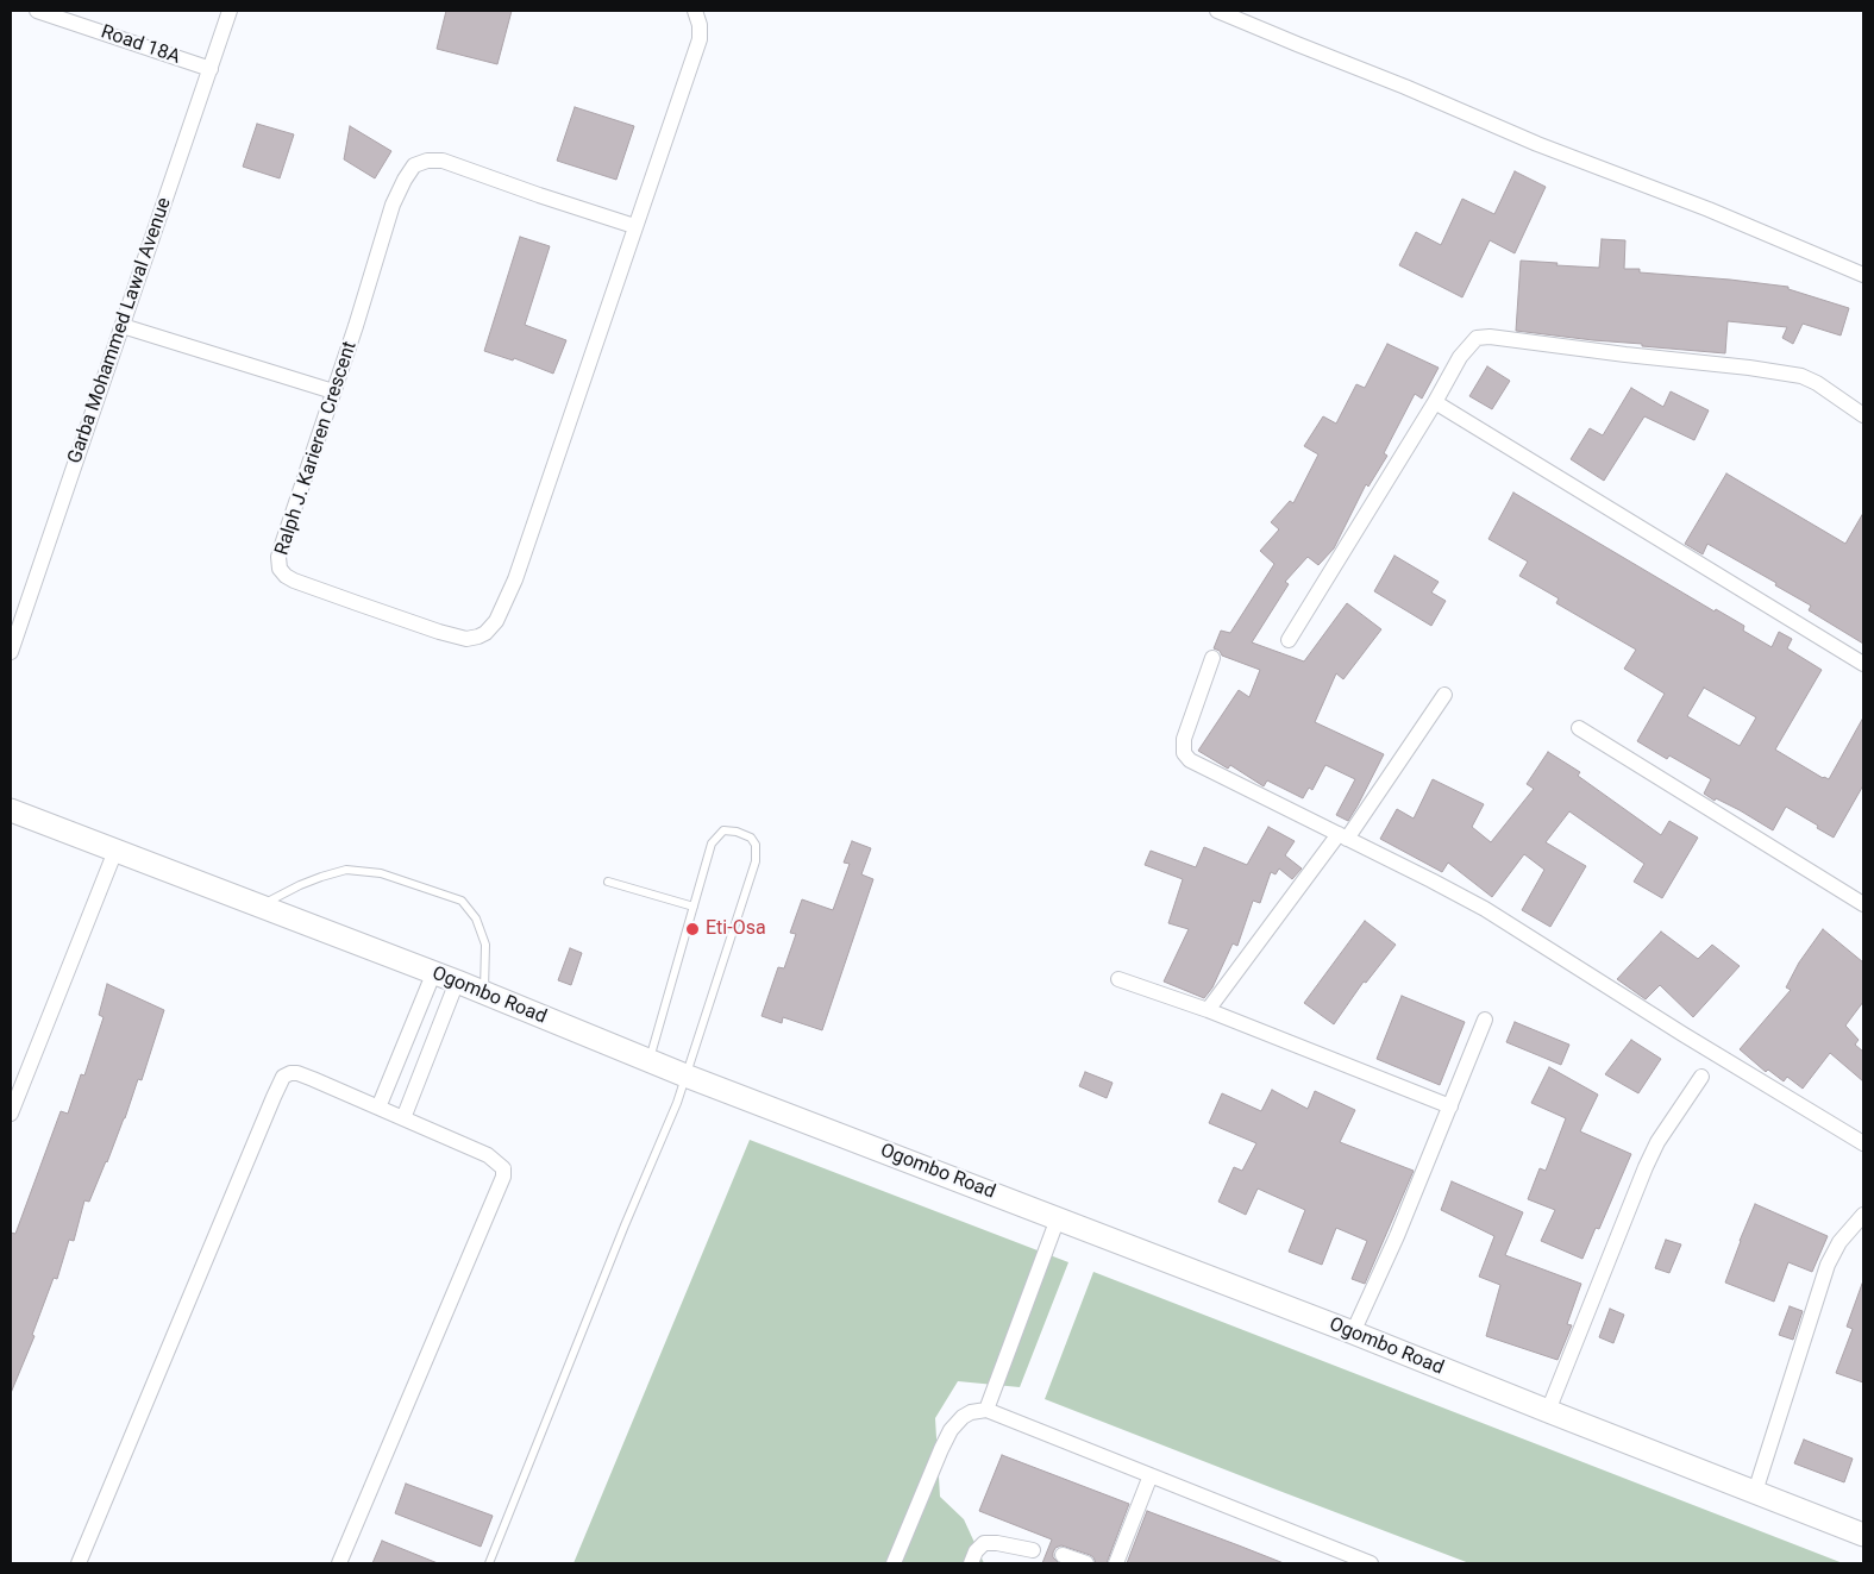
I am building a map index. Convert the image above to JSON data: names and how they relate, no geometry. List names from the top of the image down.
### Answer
{
  "streets": {
    "main road": ["Ogombo Road"],
    "street": ["Road 18A", "Garba Mohammed Lawal Avenue", "Ralph J. Karieren Crescent"]
  },
  "crossings": [
    ["Road 18A", "Garba Mohammed Lawal Avenue"]
  ],
  "places": ["Eti-Osa"]
}
